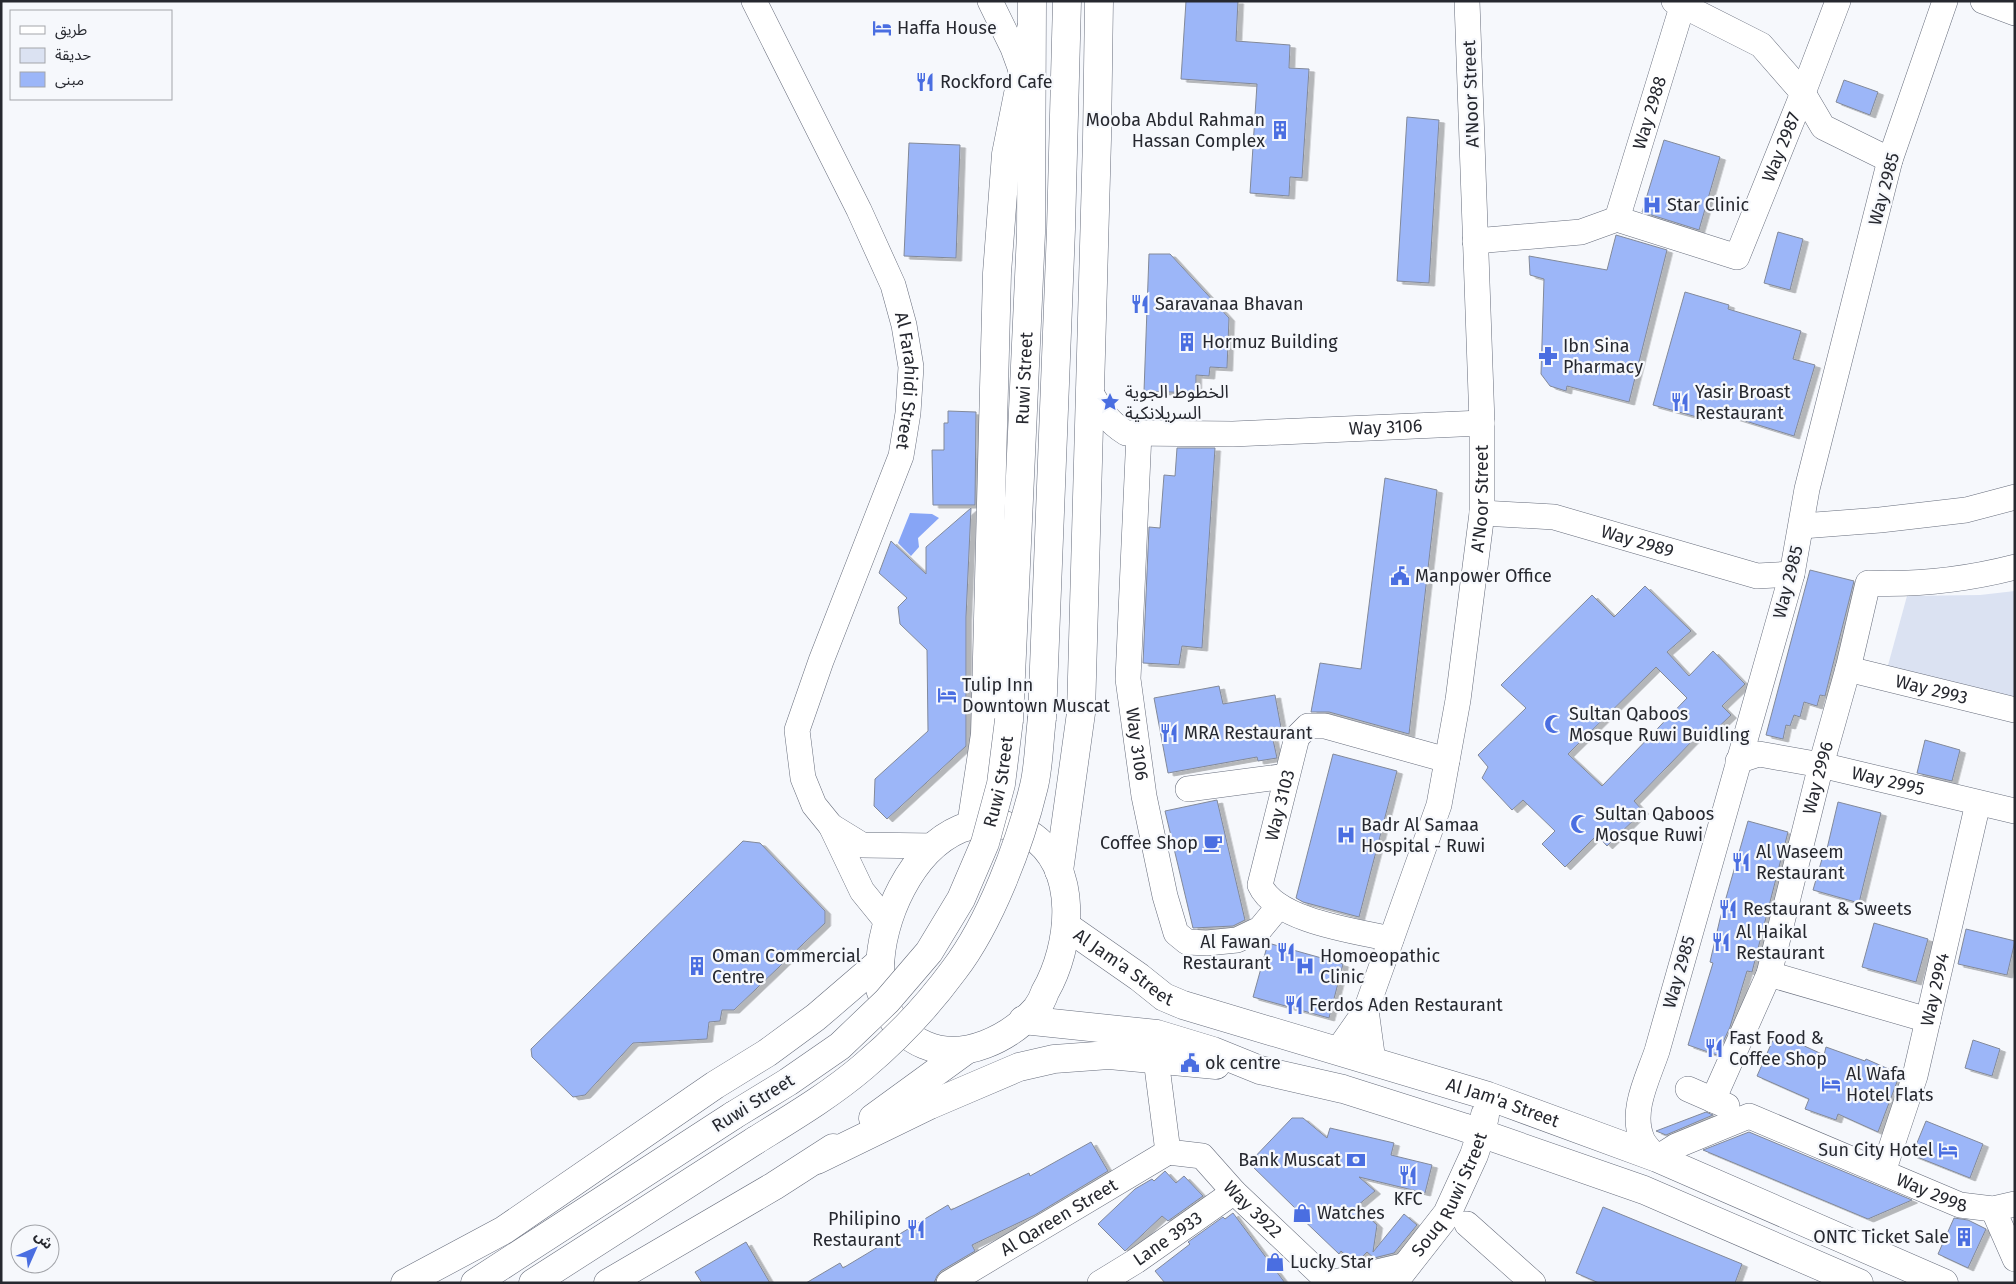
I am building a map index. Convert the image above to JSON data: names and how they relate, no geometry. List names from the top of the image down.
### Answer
{
  "streets": {
    "main road": ["Ruwi Street", "Al Jam'a Street", "Souq Ruwi Street"],
    "street": [
      "A'Noor Street",
      "Way 2988",
      "Way 2987",
      "Way 2985",
      "Al Farahidi Street",
      "Way 3106",
      "Way 2989",
      "Way 2993",
      "Way 2996",
      "Way 2995",
      "Way 3103",
      "Way 2994",
      "Way 2998",
      "Way 3922",
      "Al Qareen Street",
      "Lane 3933"
    ]
  },
  "crossings": [
    ["A'Noor Street", "Way 3106"],
    ["A'Noor Street", "Way 2989"],
    ["A'Noor Street", "Way 3103"],
    ["A'Noor Street", "Al Jam'a Street"],
    ["Way 2988", "Way 2987"],
    ["Way 2987", "Way 2985"],
    ["Way 2985", "Way 2989"],
    ["Way 2985", "Way 2995"],
    ["Way 2985", "Al Jam'a Street"],
    ["Way 3106", "Way 3103"],
    ["Way 2993", "Way 2996"],
    ["Way 2996", "Way 2995"],
    ["Way 2996", "Way 2998"],
    ["Way 2995", "Way 2994"],
    ["Al Jam'a Street", "Souq Ruwi Street"],
    ["Way 2994", "Way 2998"],
    ["Way 3922", "Al Qareen Street"],
    ["Way 3922", "Lane 3933"]
  ],
  "places": {
    "hotel": [
      "Haffa House",
      "Tulip Inn Downtown Muscat",
      "Al Wafa Hotel Flats",
      "Sun City Hotel"
    ],
    "restaurant": [
      "Rockford Cafe",
      "Saravanaa Bhavan",
      "Yasir Broast Restaurant",
      "MRA Restaurant",
      "Al Waseem Restaurant",
      "Restaurant & Sweets",
      "Al Haikal Restaurant",
      "Al Fawan Restaurant",
      "Ferdos Aden Restaurant",
      "Fast Food & Coffee Shop",
      "KFC",
      "Philipino Restaurant"
    ],
    "building": [
      "Mooba Abdul Rahman Hassan Complex",
      "Hormuz Building",
      "Oman Commercial Centre",
      "ONTC Ticket Sale"
    ],
    "hospital": ["Star Clinic", "Badr Al Samaa Hospital - Ruwi", "Homoeopathic Clinic"],
    "pharmacy": ["Ibn Sina Pharmacy"],
    "place": ["الخطوط الجوية السريلانكية"],
    "public building": ["Manpower Office", "ok centre"],
    "mosque": ["Sultan Qaboos Mosque Ruwi Buidling", "Sultan Qaboos Mosque Ruwi"],
    "cafe": ["Coffee Shop"],
    "bank": ["Bank Muscat"],
    "shop": ["Watches", "Lucky Star"]
  },
  "legend": ["طريق", "حديقة", "مبنى"],
  "north": "top right"
}
